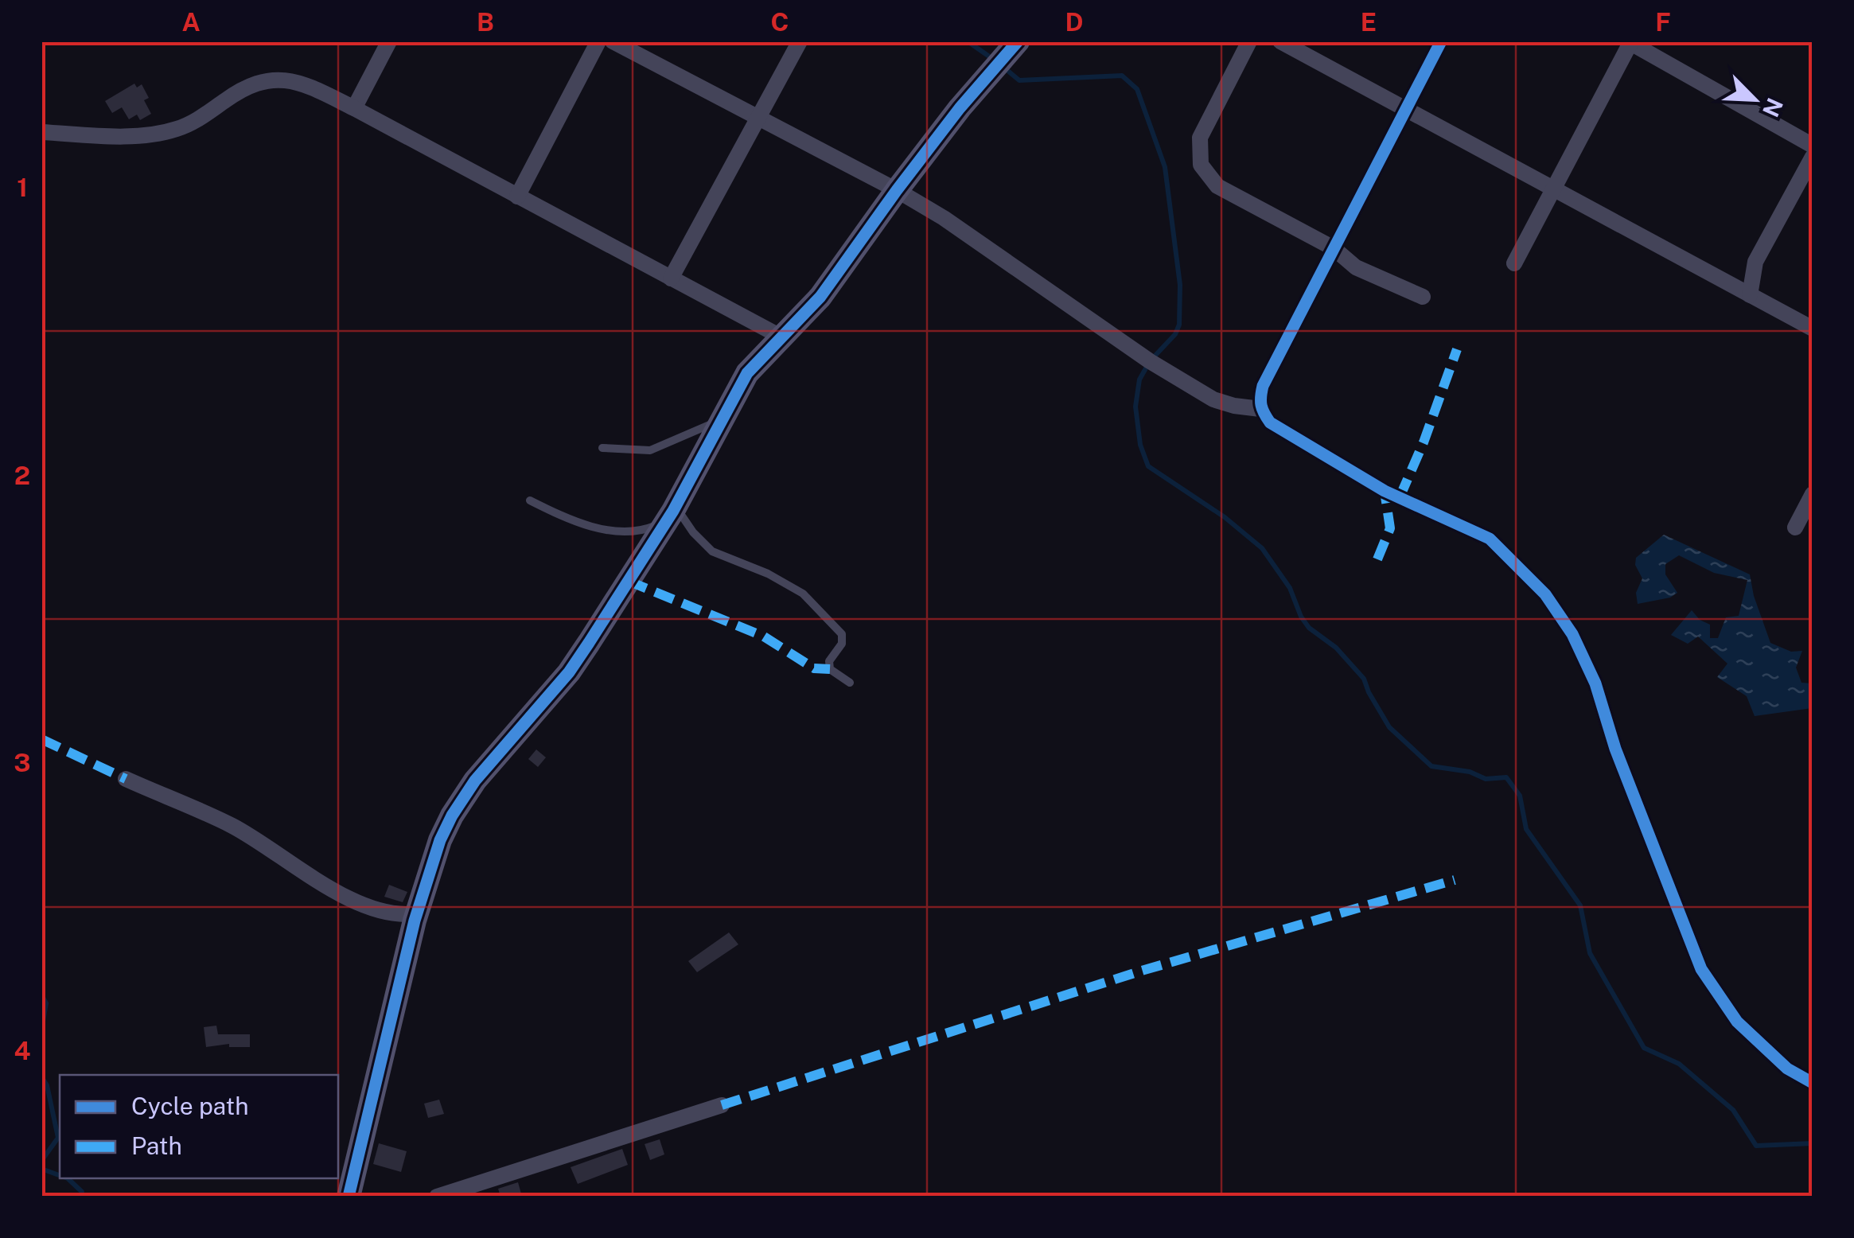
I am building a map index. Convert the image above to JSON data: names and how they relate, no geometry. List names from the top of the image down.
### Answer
{
  "legend": ["Cycle path", "Path"],
  "north": "bottom right",
  "grid": {
    "columns": [
      "A",
      "B",
      "C",
      "D",
      "E",
      "F"
    ],
    "rows": [
      "1",
      "2",
      "3",
      "4"
    ]
  }
}
